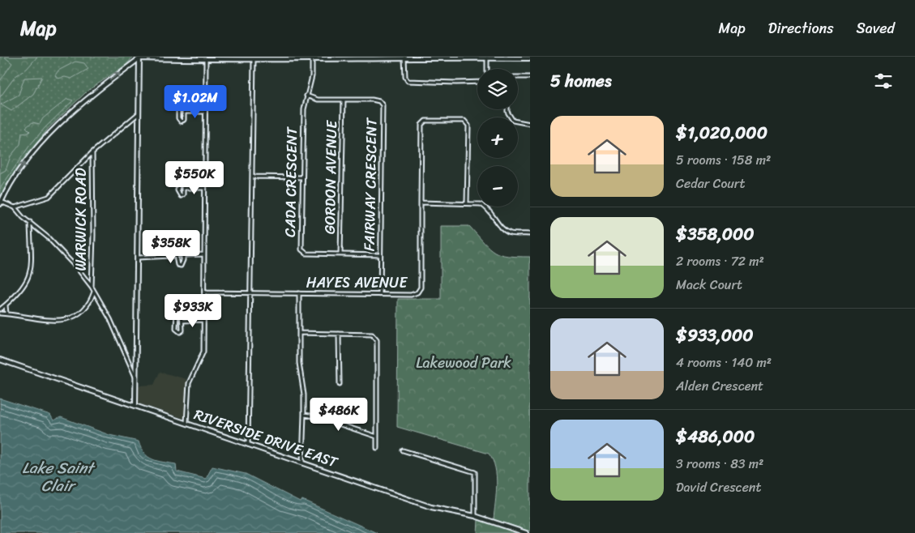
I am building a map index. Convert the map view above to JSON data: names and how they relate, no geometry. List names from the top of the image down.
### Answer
{
  "streets": {
    "street": [
      "GORDON AVENUE",
      "CADA CRESCENT",
      "FAIRWAY CRESCENT",
      "WARWICK ROAD",
      "HAYES AVENUE",
      "RIVERSIDE DRIVE EAST"
    ]
  },
  "crossings": [
    ["GORDON AVENUE", "CADA CRESCENT"],
    ["GORDON AVENUE", "FAIRWAY CRESCENT"],
    ["CADA CRESCENT", "FAIRWAY CRESCENT"],
    ["FAIRWAY CRESCENT", "HAYES AVENUE"]
  ],
  "water": ["Lake Saint Clair"],
  "parks": ["Lakewood Park"],
  "page": {
    "header": "Map",
    "nav": ["Map", "Directions", "Saved"],
    "heading": "5 homes",
    "map_buttons": ["+", "−"],
    "price": [
      "$1.02M",
      "$550K",
      "$358K",
      "$933K",
      "$486K"
    ],
    "list": [
      {
        "name": "$1,020,000",
        "note": "5 rooms · 158 m² · Cedar Court"
      },
      {
        "name": "$358,000",
        "note": "2 rooms · 72 m² · Mack Court"
      },
      {
        "name": "$933,000",
        "note": "4 rooms · 140 m² · Alden Crescent"
      },
      {
        "name": "$486,000",
        "note": "3 rooms · 83 m² · David Crescent"
      }
    ]
  }
}
